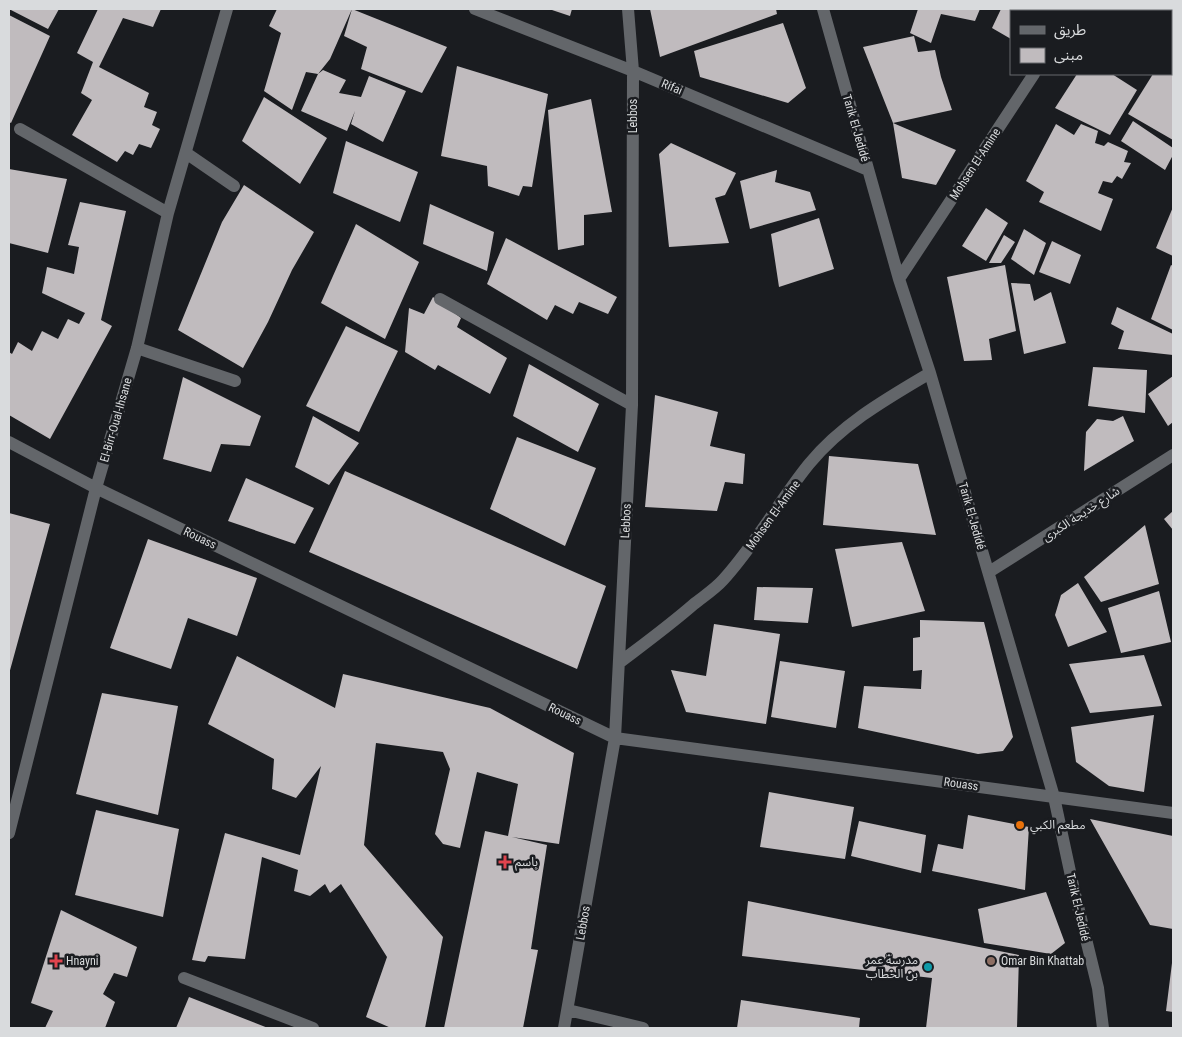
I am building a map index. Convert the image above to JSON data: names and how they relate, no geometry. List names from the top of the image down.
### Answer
{
  "streets": {
    "street": [
      "Rifai",
      "Lebbos",
      "Tarik El-Jedidé",
      "Mohsen El-Amine",
      "El-Birr-Oual-Ihsane",
      "شارع خديجة الكبرى",
      "Rouass"
    ]
  },
  "crossings": [
    ["Rifai", "Lebbos"],
    ["Rifai", "Tarik El-Jedidé"],
    ["Lebbos", "Mohsen El-Amine"],
    ["Lebbos", "Rouass"],
    ["Tarik El-Jedidé", "Mohsen El-Amine"],
    ["Tarik El-Jedidé", "شارع خديجة الكبرى"],
    ["Tarik El-Jedidé", "Rouass"],
    ["El-Birr-Oual-Ihsane", "Rouass"]
  ],
  "places": {
    "other": ["مطعم الكبي", "Omar Bin Khattab", "مدرسة عمر بن الخطاب"],
    "health": ["باسم", "Hnayni"]
  },
  "legend": ["طريق", "مبنى"]
}
